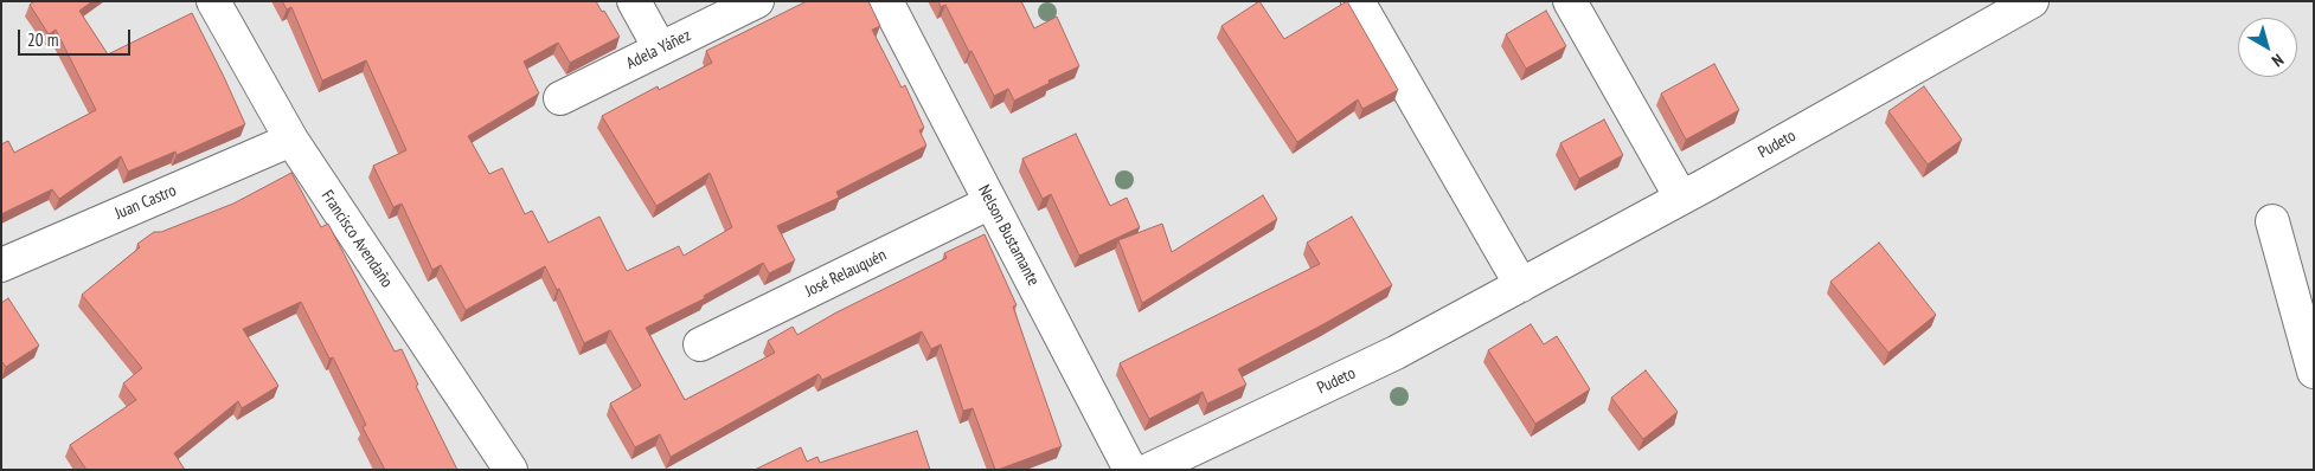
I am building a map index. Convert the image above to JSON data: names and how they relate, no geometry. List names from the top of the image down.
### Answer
{
  "streets": {
    "street": [
      "Adela Yáñez",
      "Pudeto",
      "Juan Castro",
      "Nelson Bustamante",
      "Francisco Avendaño",
      "José Relauquén"
    ]
  },
  "crossings": [
    ["Juan Castro", "Francisco Avendaño"],
    ["Nelson Bustamante", "José Relauquén"]
  ],
  "scale_bar": "20 m",
  "north": "bottom right"
}
